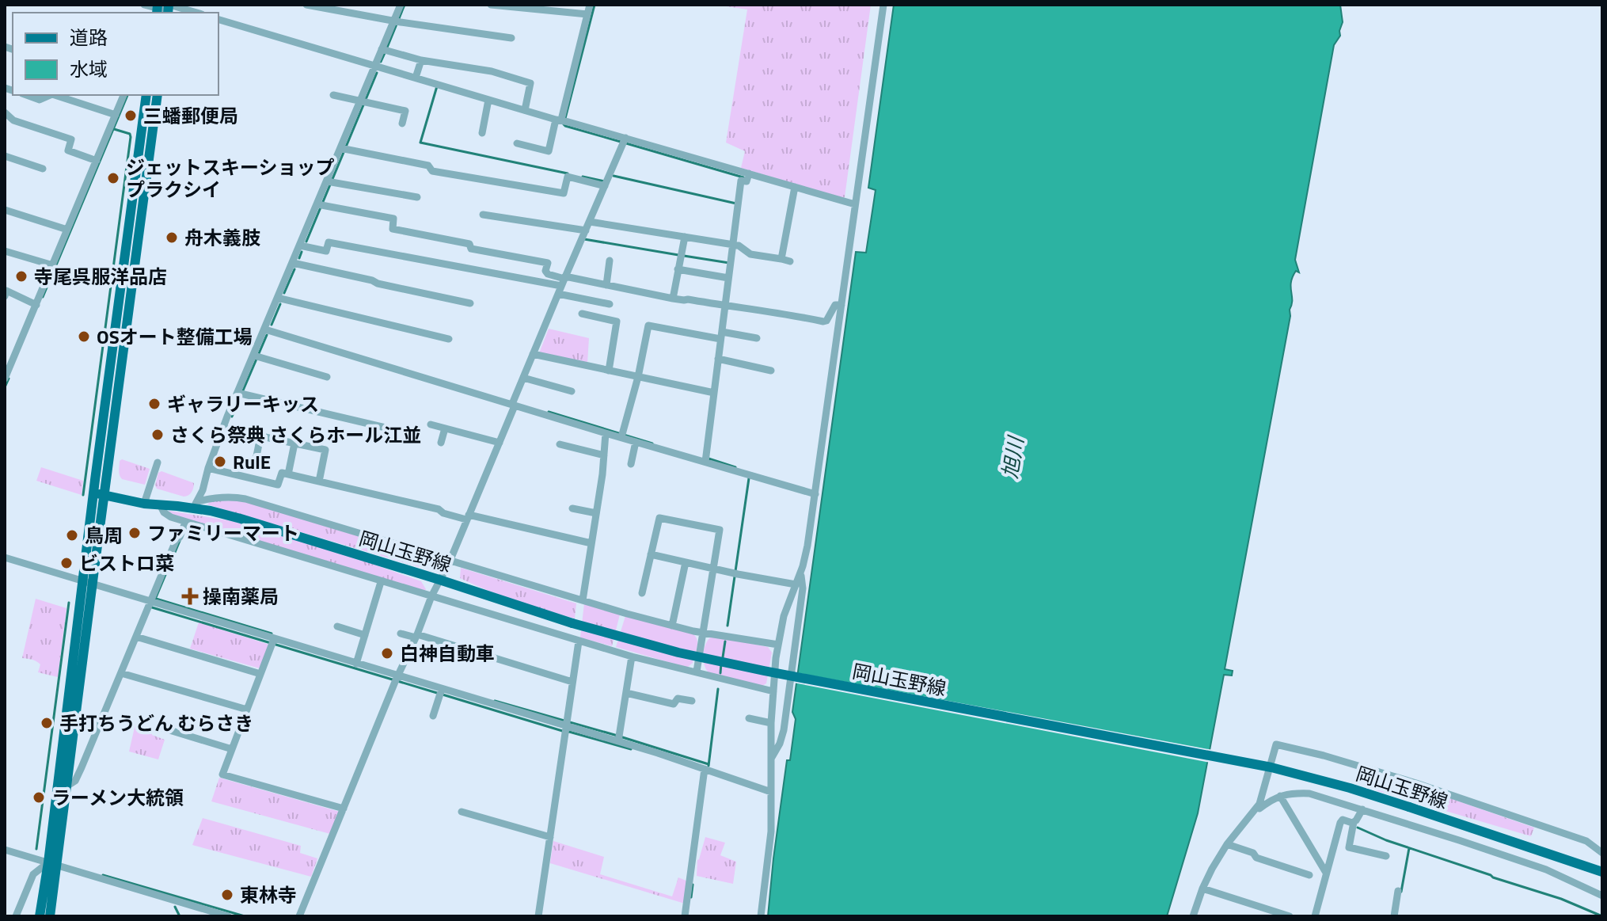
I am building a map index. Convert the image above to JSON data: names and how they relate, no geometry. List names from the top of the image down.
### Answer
{
  "streets": {
    "main road": ["岡山玉野線"]
  },
  "water": ["旭川"],
  "places": {
    "other": [
      "三蟠郵便局",
      "ジェットスキーショップ プラクシイ",
      "舟木義肢",
      "寺尾呉服洋品店",
      "OSオート整備工場",
      "ギャラリーキッス",
      "さくら祭典 さくらホール江並",
      "RulE",
      "ファミリーマート",
      "鳥周",
      "ビストロ菜",
      "白神自動車",
      "手打ちうどん むらさき",
      "ラーメン大統領",
      "東林寺"
    ],
    "health": ["操南薬局"]
  },
  "legend": ["道路", "水域"]
}
